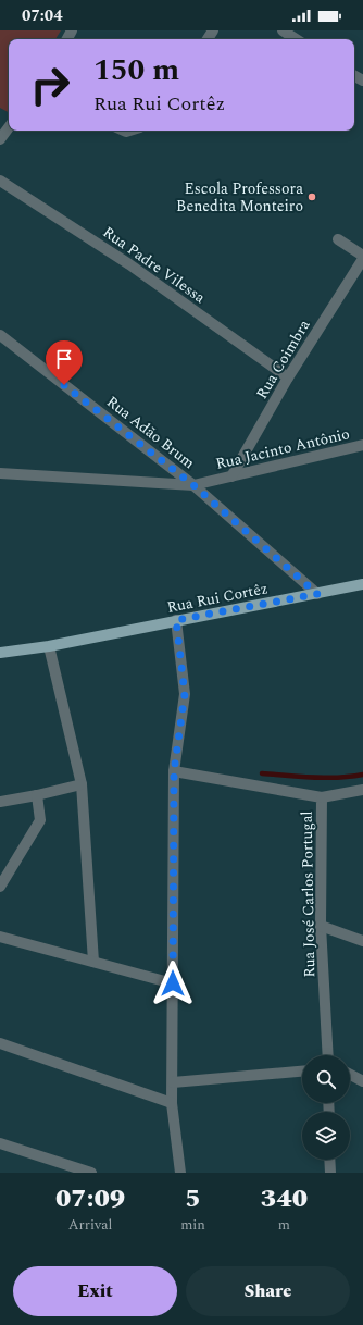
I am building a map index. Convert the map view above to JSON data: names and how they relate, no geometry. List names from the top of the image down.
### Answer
{
  "streets": {
    "main road": ["Rua Rui Cortêz"],
    "street": [
      "Rua Padre Vilessa",
      "Rua Coimbra",
      "Rua Adão Brum",
      "Rua Jacinto Antônio",
      "Rua José Carlos Portugal"
    ]
  },
  "crossings": [
    ["Rua Padre Vilessa", "Rua Coimbra"],
    ["Rua Coimbra", "Rua Jacinto Antônio"],
    ["Rua Adão Brum", "Rua Jacinto Antônio"],
    ["Rua Adão Brum", "Rua Rui Cortêz"]
  ],
  "places": ["Escola Professora Benedita Monteiro"],
  "page": {
    "status": "07:04",
    "turn": ["150 m", "Rua Rui Cortêz"],
    "eta": [
      "07:09",
      "Arrival",
      "5",
      "min",
      "340",
      "m"
    ],
    "buttons": ["Exit", "Share"]
  }
}
